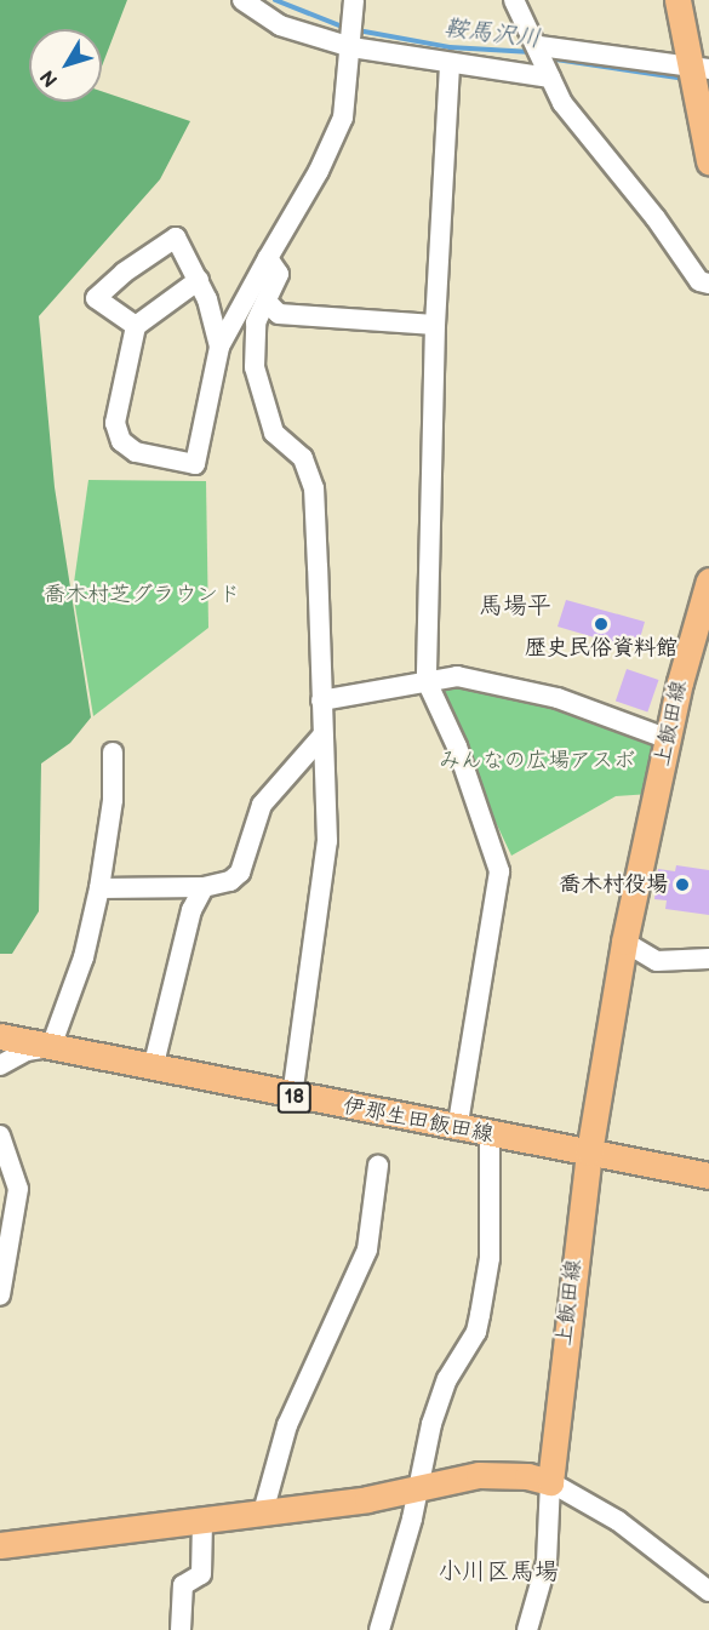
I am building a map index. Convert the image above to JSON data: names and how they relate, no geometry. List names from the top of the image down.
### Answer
{
  "streets": {
    "main road": ["上飯田線", "18", "伊那生田飯田線"]
  },
  "crossings": [
    ["上飯田線", "伊那生田飯田線"]
  ],
  "districts": ["馬場平", "小川区馬場"],
  "water": ["鞍馬沢川"],
  "parks": ["喬木村芝グラウンド", "みんなの広場アスボ"],
  "places": ["歴史民俗資料館", "喬木村役場"],
  "north": "bottom left"
}
